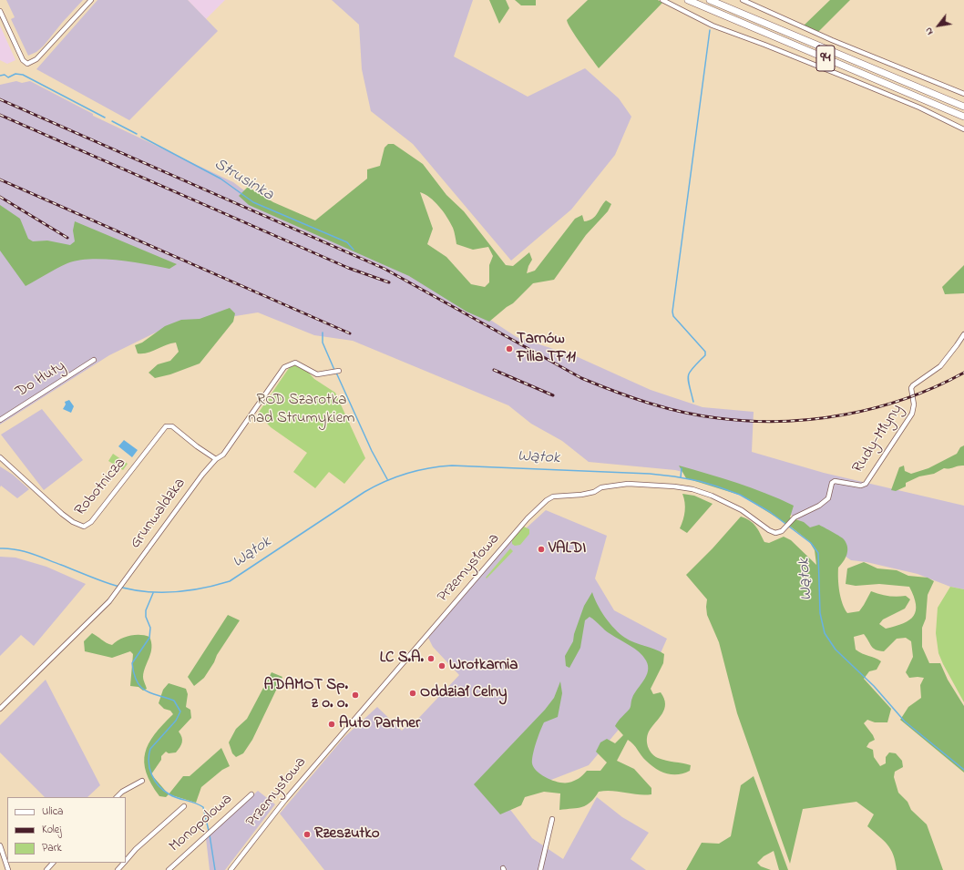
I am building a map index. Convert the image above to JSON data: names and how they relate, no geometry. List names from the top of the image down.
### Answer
{
  "streets": {
    "main road": ["94"],
    "street": [
      "Do Huty",
      "Rudy-Młyny",
      "Robotnicza",
      "Grunwaldzka",
      "Przemysłowa",
      "Monopolowa"
    ]
  },
  "crossings": [
    ["Rudy-Młyny", "Przemysłowa"],
    ["Robotnicza", "Grunwaldzka"]
  ],
  "water": ["Strusinka", "Wątok"],
  "parks": ["ROD Szarotka nad Strumykiem"],
  "places": [
    "Tarnów Filia TF11",
    "VALDI",
    "LC S.A.",
    "Wrotkarnia",
    "Oddział Celny",
    "ADAMOT Sp. z o. o.",
    "Auto Partner",
    "Rzeszutko"
  ],
  "legend": ["Ulica", "Kolej", "Park"],
  "north": "bottom left"
}
